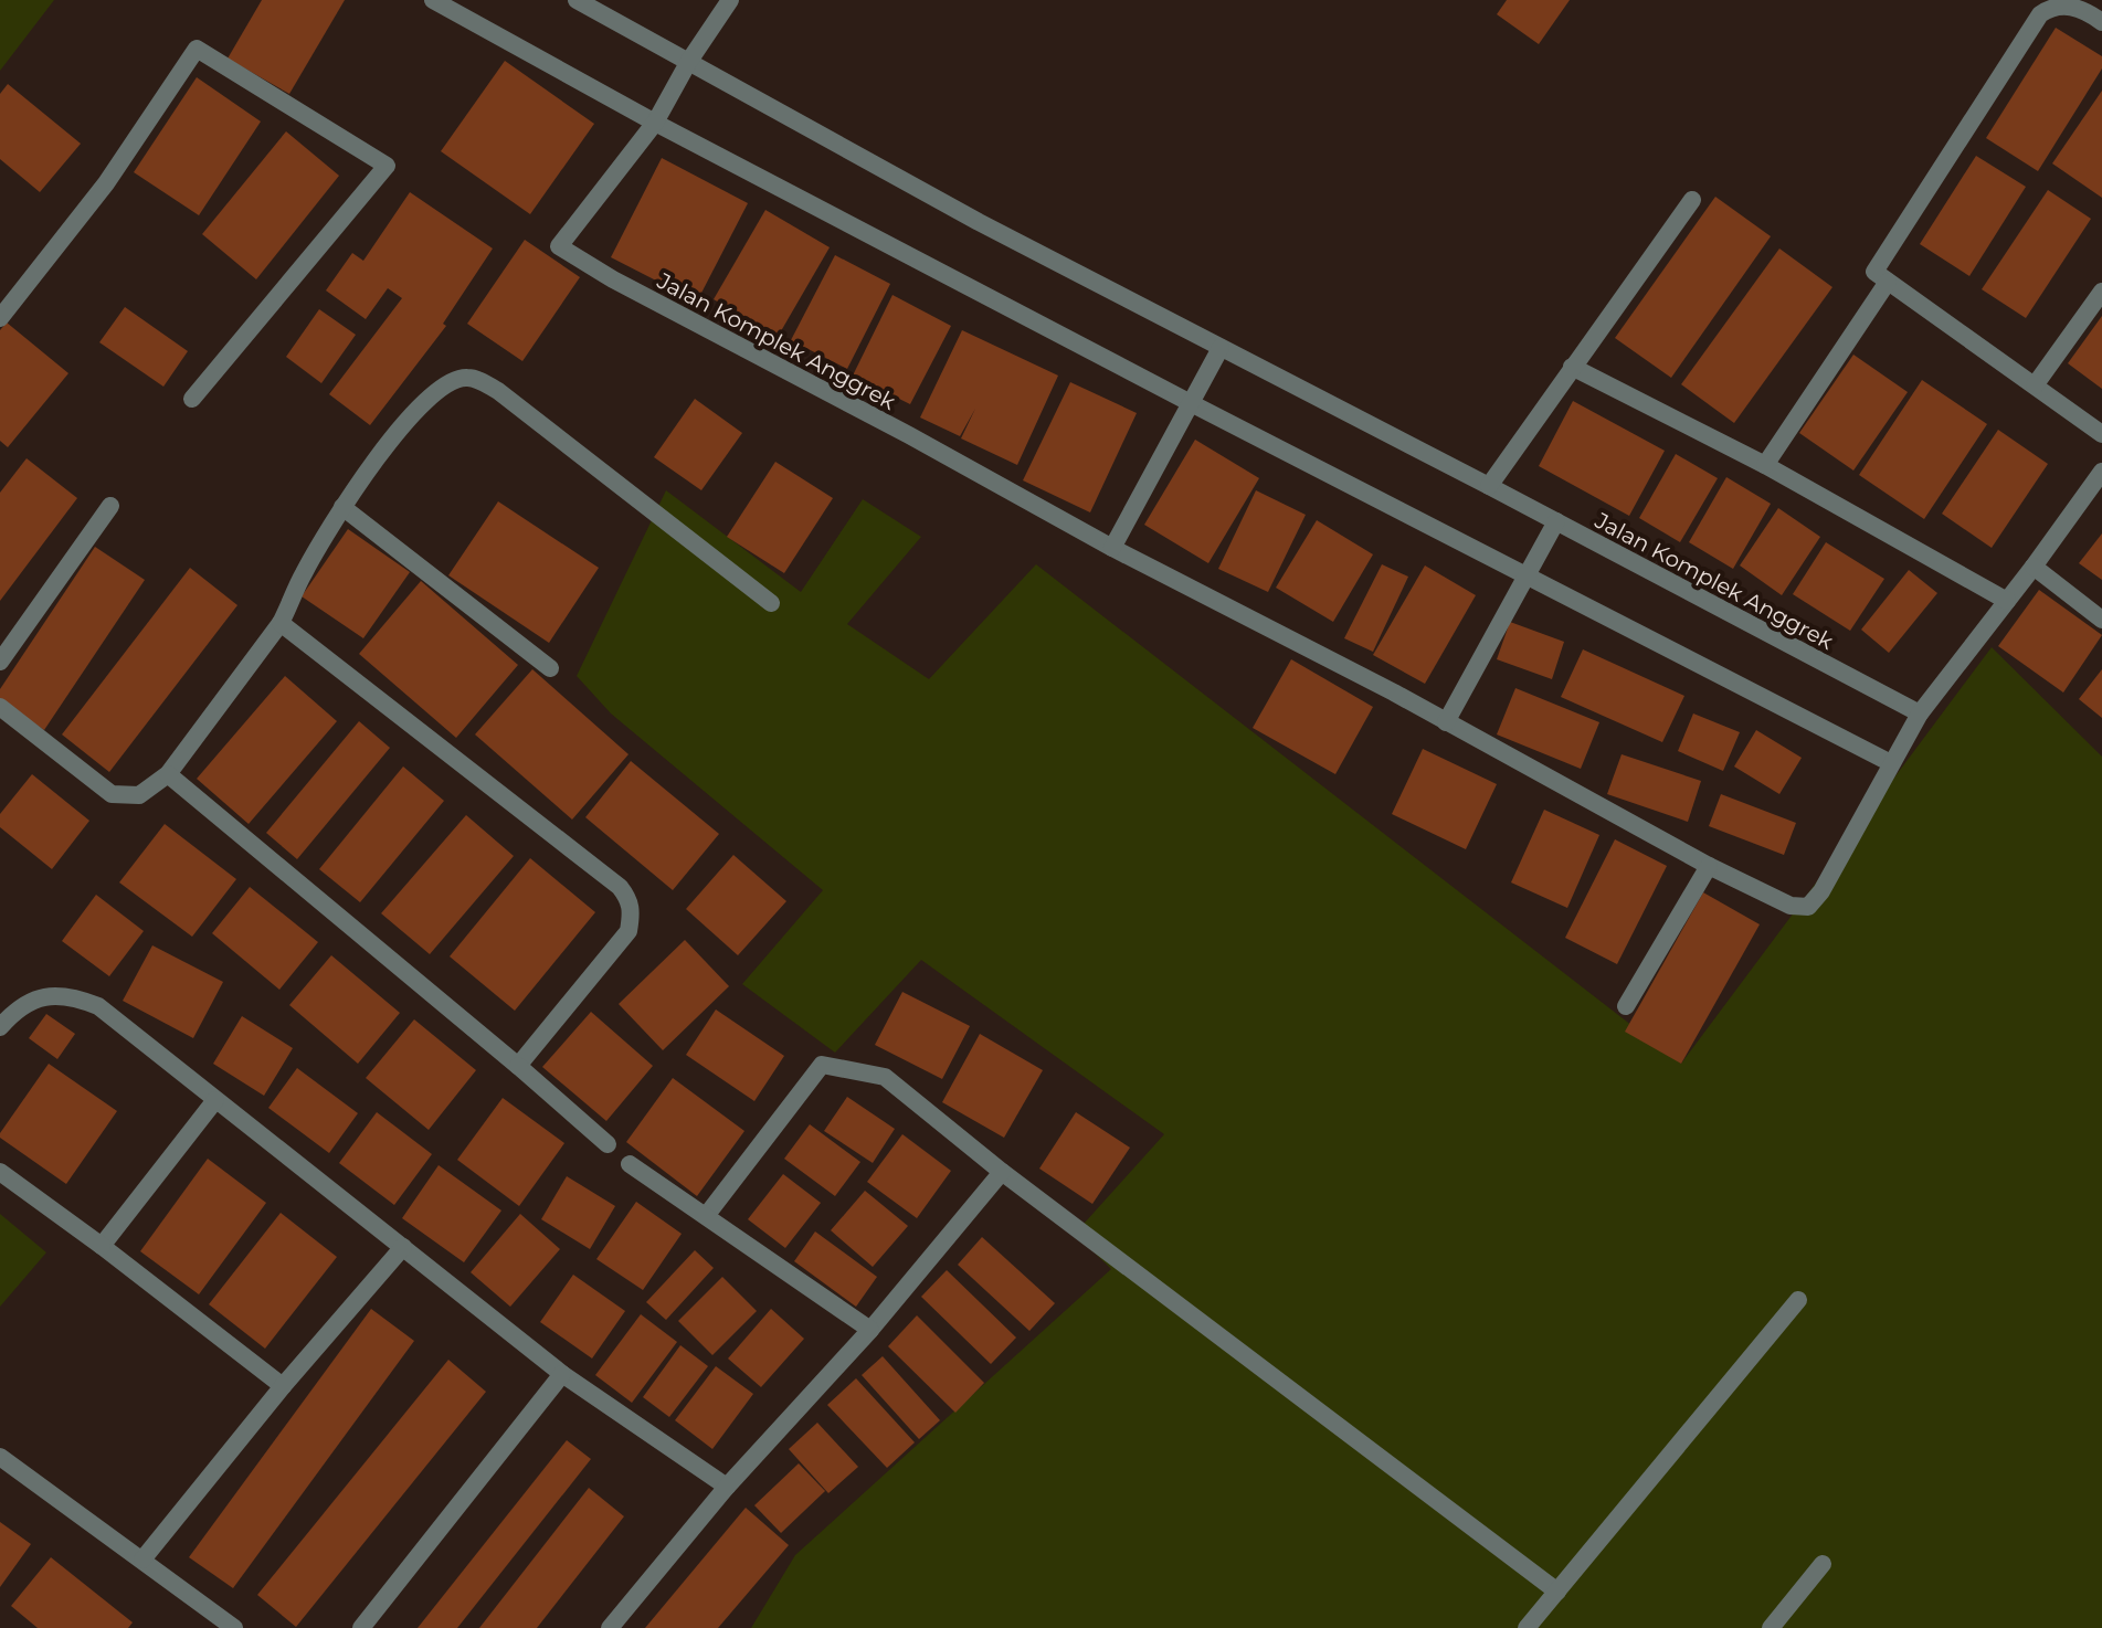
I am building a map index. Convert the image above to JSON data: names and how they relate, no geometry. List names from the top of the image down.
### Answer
{
  "streets": {
    "street": ["Jalan Komplek Anggrek"]
  }
}
